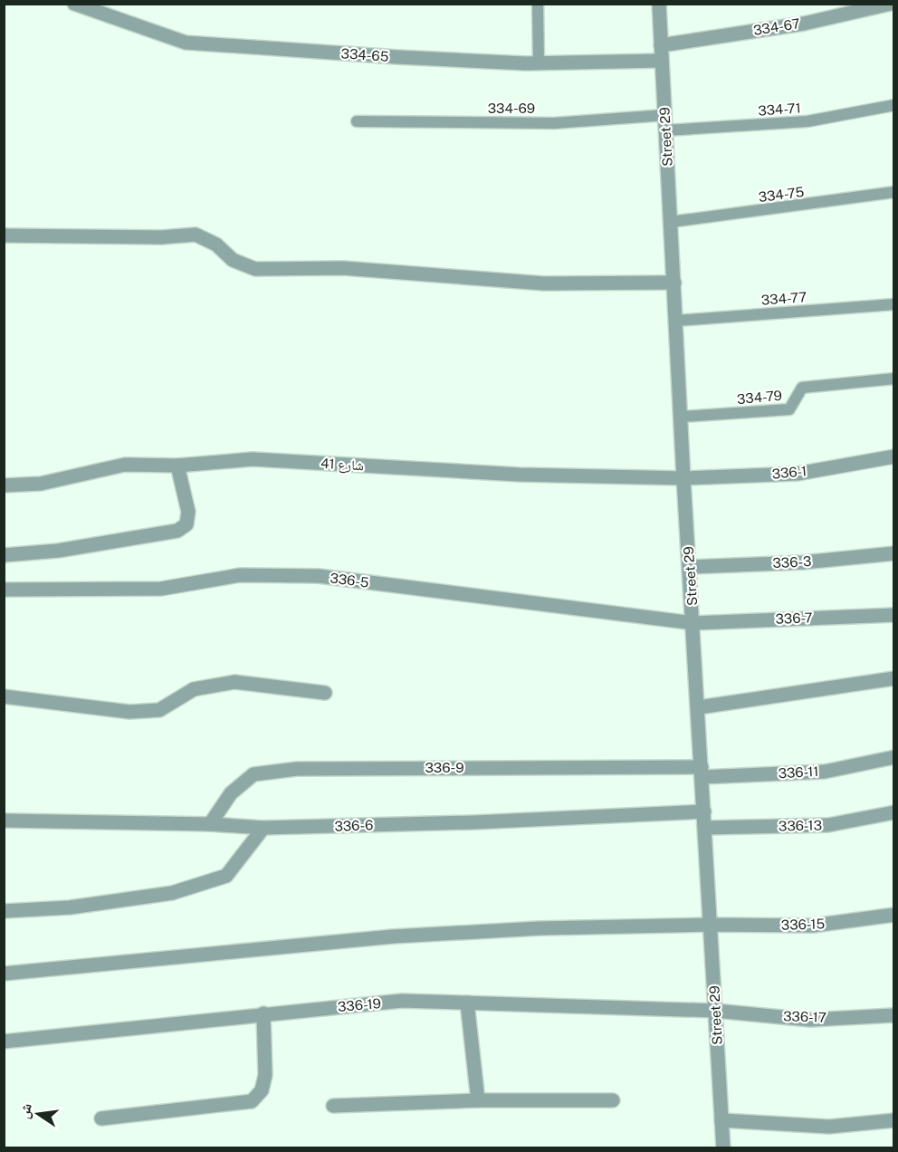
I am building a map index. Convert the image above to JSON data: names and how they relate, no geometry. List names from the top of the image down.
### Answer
{
  "streets": {
    "street": [
      "334-67",
      "334-65",
      "Street 29",
      "شارع 41",
      "336-1",
      "336-3",
      "336-5",
      "336-7",
      "336-9",
      "336-11",
      "336-6",
      "336-13",
      "336-15",
      "336-19",
      "336-17"
    ],
    "lane": [
      "334-69",
      "334-71",
      "334-75",
      "334-77",
      "334-79"
    ]
  },
  "crossings": [
    ["334-67", "Street 29"],
    ["334-65", "Street 29"],
    ["334-69", "Street 29"],
    ["334-71", "Street 29"],
    ["Street 29", "334-75"],
    ["Street 29", "334-77"],
    ["Street 29", "334-79"],
    ["Street 29", "شارع 41"],
    ["Street 29", "336-1"],
    ["Street 29", "336-3"],
    ["Street 29", "336-5"],
    ["Street 29", "336-7"],
    ["Street 29", "336-9"],
    ["Street 29", "336-11"],
    ["Street 29", "336-6"],
    ["Street 29", "336-13"],
    ["Street 29", "336-15"],
    ["Street 29", "336-19"],
    ["Street 29", "336-17"],
    ["شارع 41", "336-1"],
    ["336-5", "336-7"],
    ["336-9", "336-11"],
    ["336-9", "336-6"],
    ["336-19", "336-17"]
  ],
  "north": "left"
}
